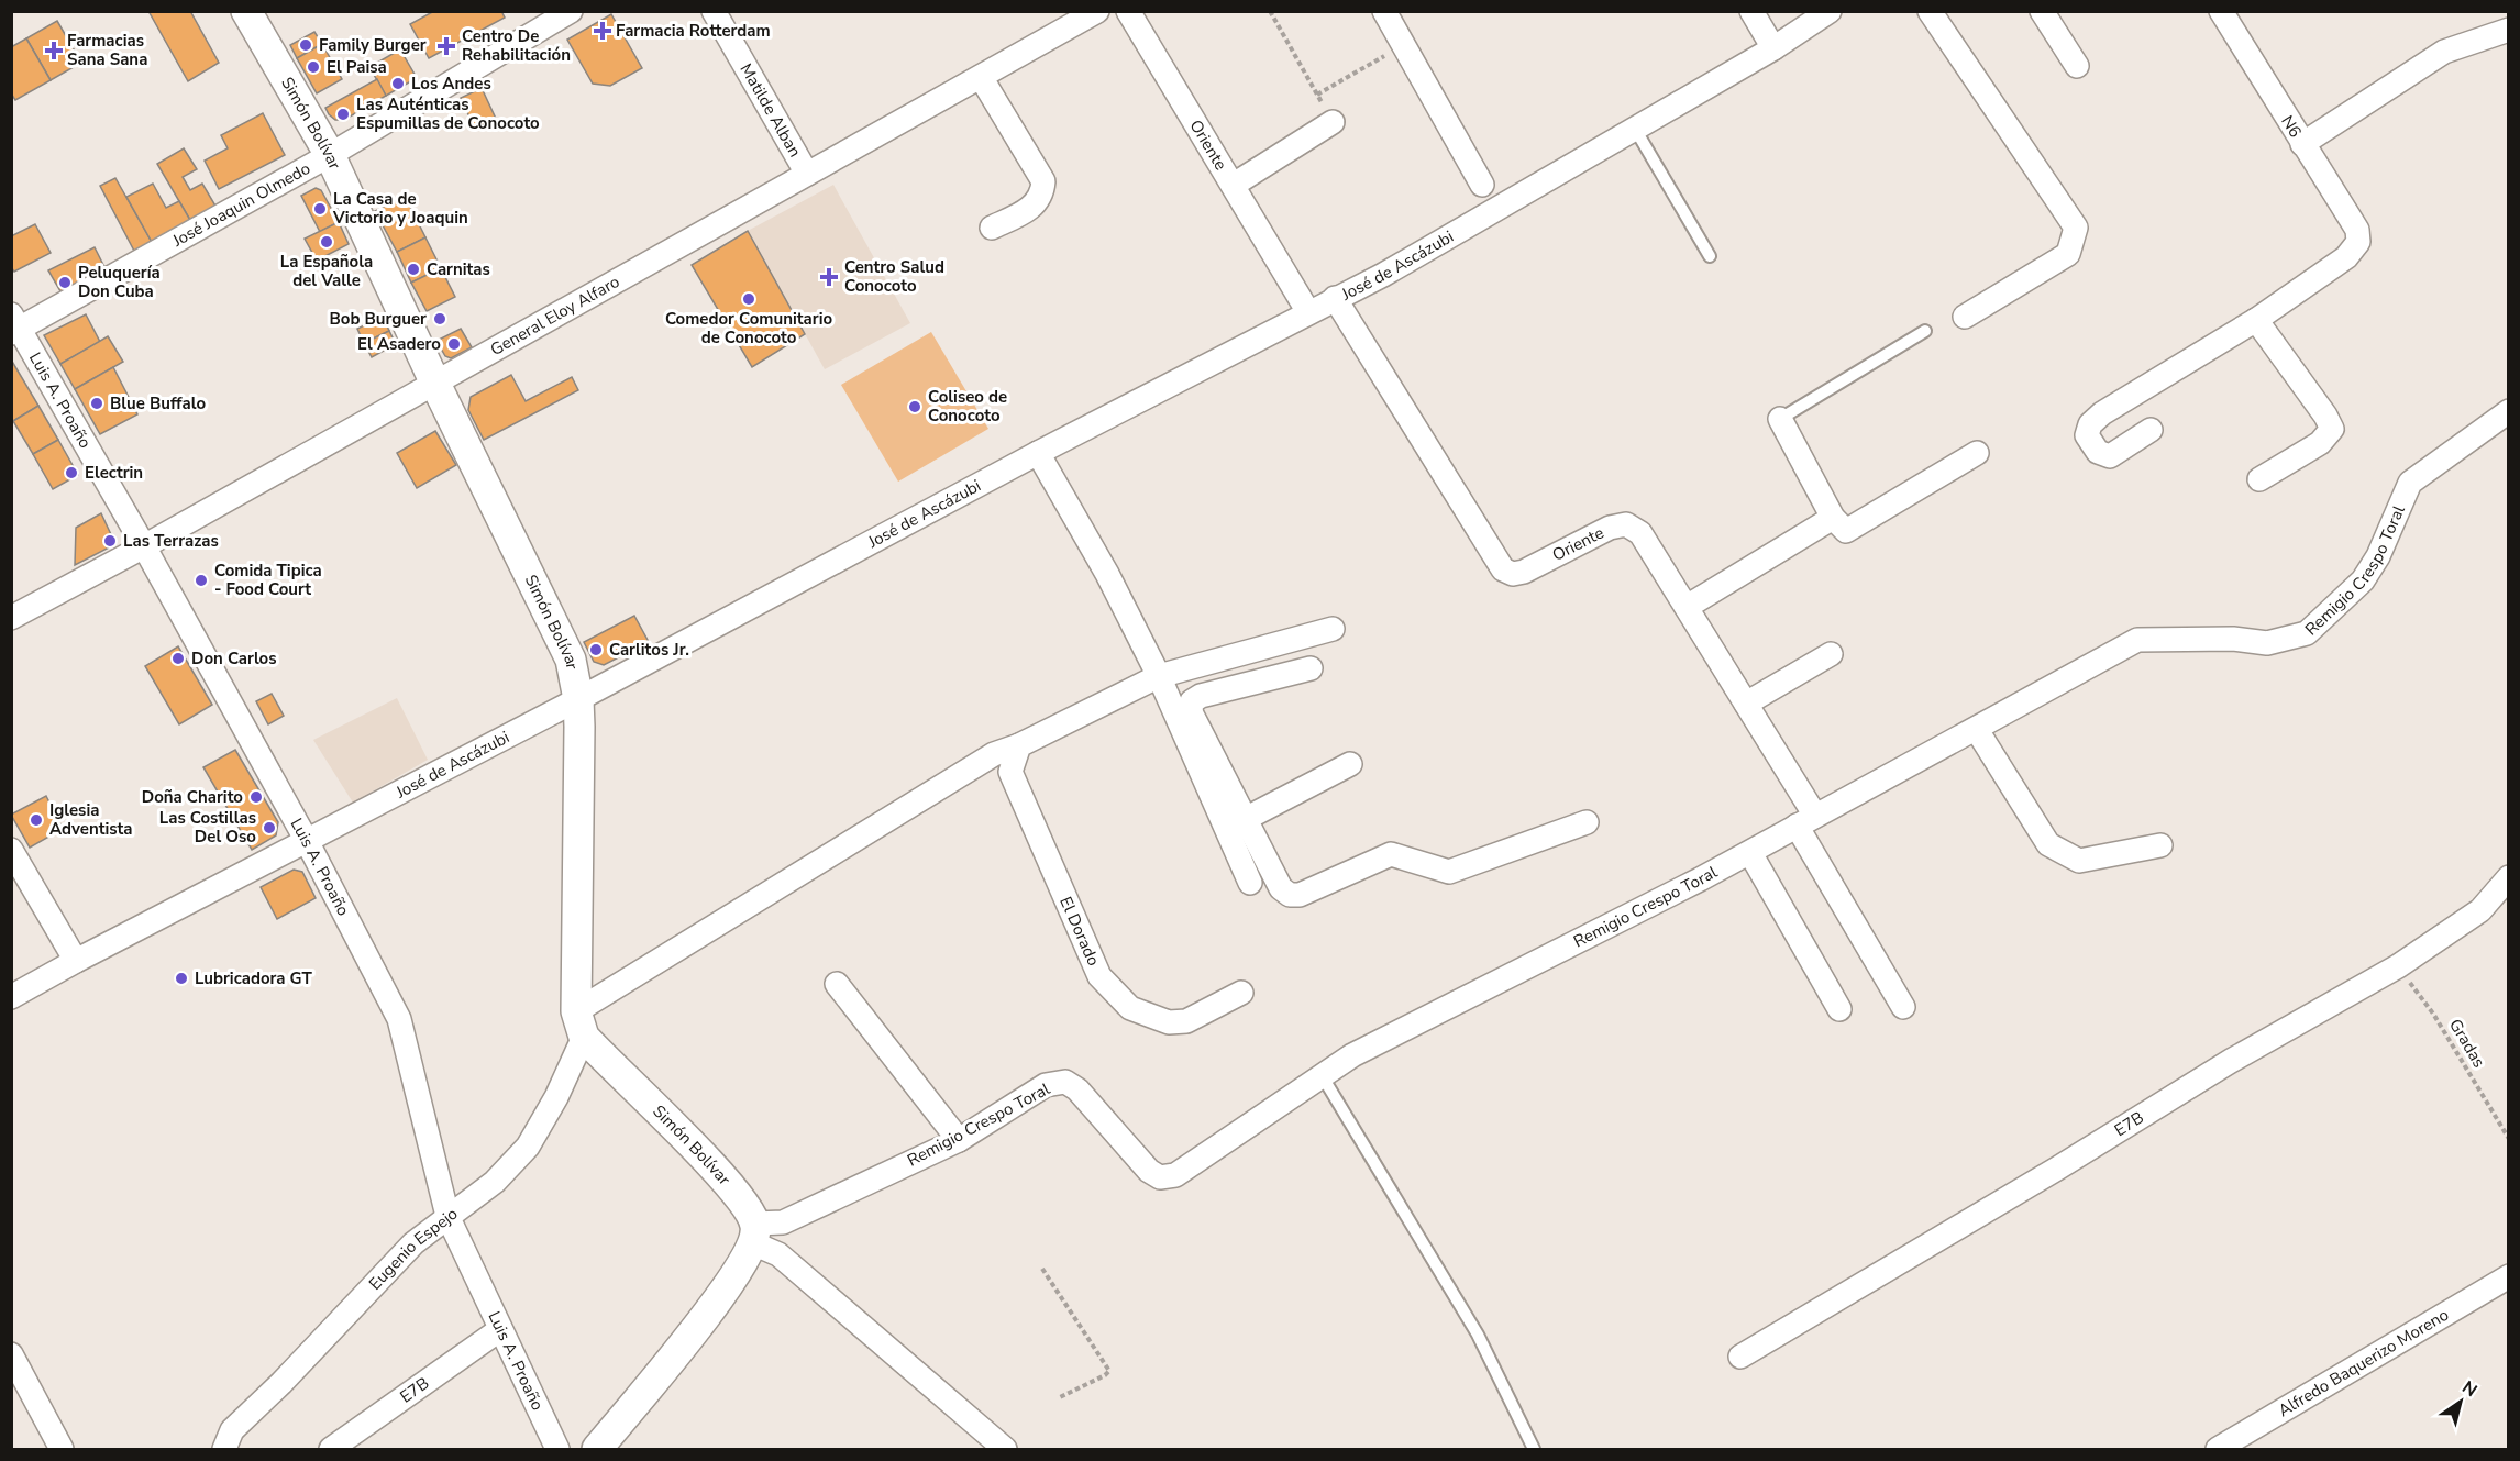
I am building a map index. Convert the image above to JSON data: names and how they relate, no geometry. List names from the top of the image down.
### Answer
{
  "streets": {
    "street": [
      "Matilde Alban",
      "Simón Bolívar",
      "N6",
      "Oriente",
      "José Joaquin Olmedo",
      "José de Ascázubi",
      "General Eloy Alfaro",
      "Luis A. Proaño",
      "Remigio Crespo Toral",
      "El Dorado",
      "E7B",
      "Eugenio Espejo",
      "Alfredo Baquerizo Moreno"
    ],
    "path": ["Gradas"]
  },
  "crossings": [
    ["Matilde Alban", "General Eloy Alfaro"],
    ["Simón Bolívar", "José Joaquin Olmedo"],
    ["Simón Bolívar", "José de Ascázubi"],
    ["Simón Bolívar", "General Eloy Alfaro"],
    ["Simón Bolívar", "Remigio Crespo Toral"],
    ["Simón Bolívar", "Eugenio Espejo"],
    ["Oriente", "José de Ascázubi"],
    ["Oriente", "Remigio Crespo Toral"],
    ["José Joaquin Olmedo", "Luis A. Proaño"],
    ["José de Ascázubi", "Luis A. Proaño"],
    ["General Eloy Alfaro", "Luis A. Proaño"],
    ["Luis A. Proaño", "E7B"],
    ["Luis A. Proaño", "Eugenio Espejo"],
    ["Gradas", "E7B"]
  ],
  "places": {
    "health": [
      "Farmacia Rotterdam",
      "Centro De Rehabilitación",
      "Farmacias Sana Sana",
      "Centro Salud Conocoto"
    ],
    "other": [
      "Family Burger",
      "El Paisa",
      "Los Andes",
      "Las Auténticas Espumillas de Conocoto",
      "La Casa de Victorio y Joaquin",
      "La Española del Valle",
      "Carnitas",
      "Peluquería Don Cuba",
      "Comedor Comunitario de Conocoto",
      "Bob Burguer",
      "El Asadero",
      "Blue Buffalo",
      "Coliseo de Conocoto",
      "Electrin",
      "Las Terrazas",
      "Comida Tipica - Food Court",
      "Carlitos Jr.",
      "Don Carlos",
      "Doña Charito",
      "Iglesia Adventista",
      "Las Costillas Del Oso",
      "Lubricadora GT"
    ]
  },
  "north": "top right"
}
